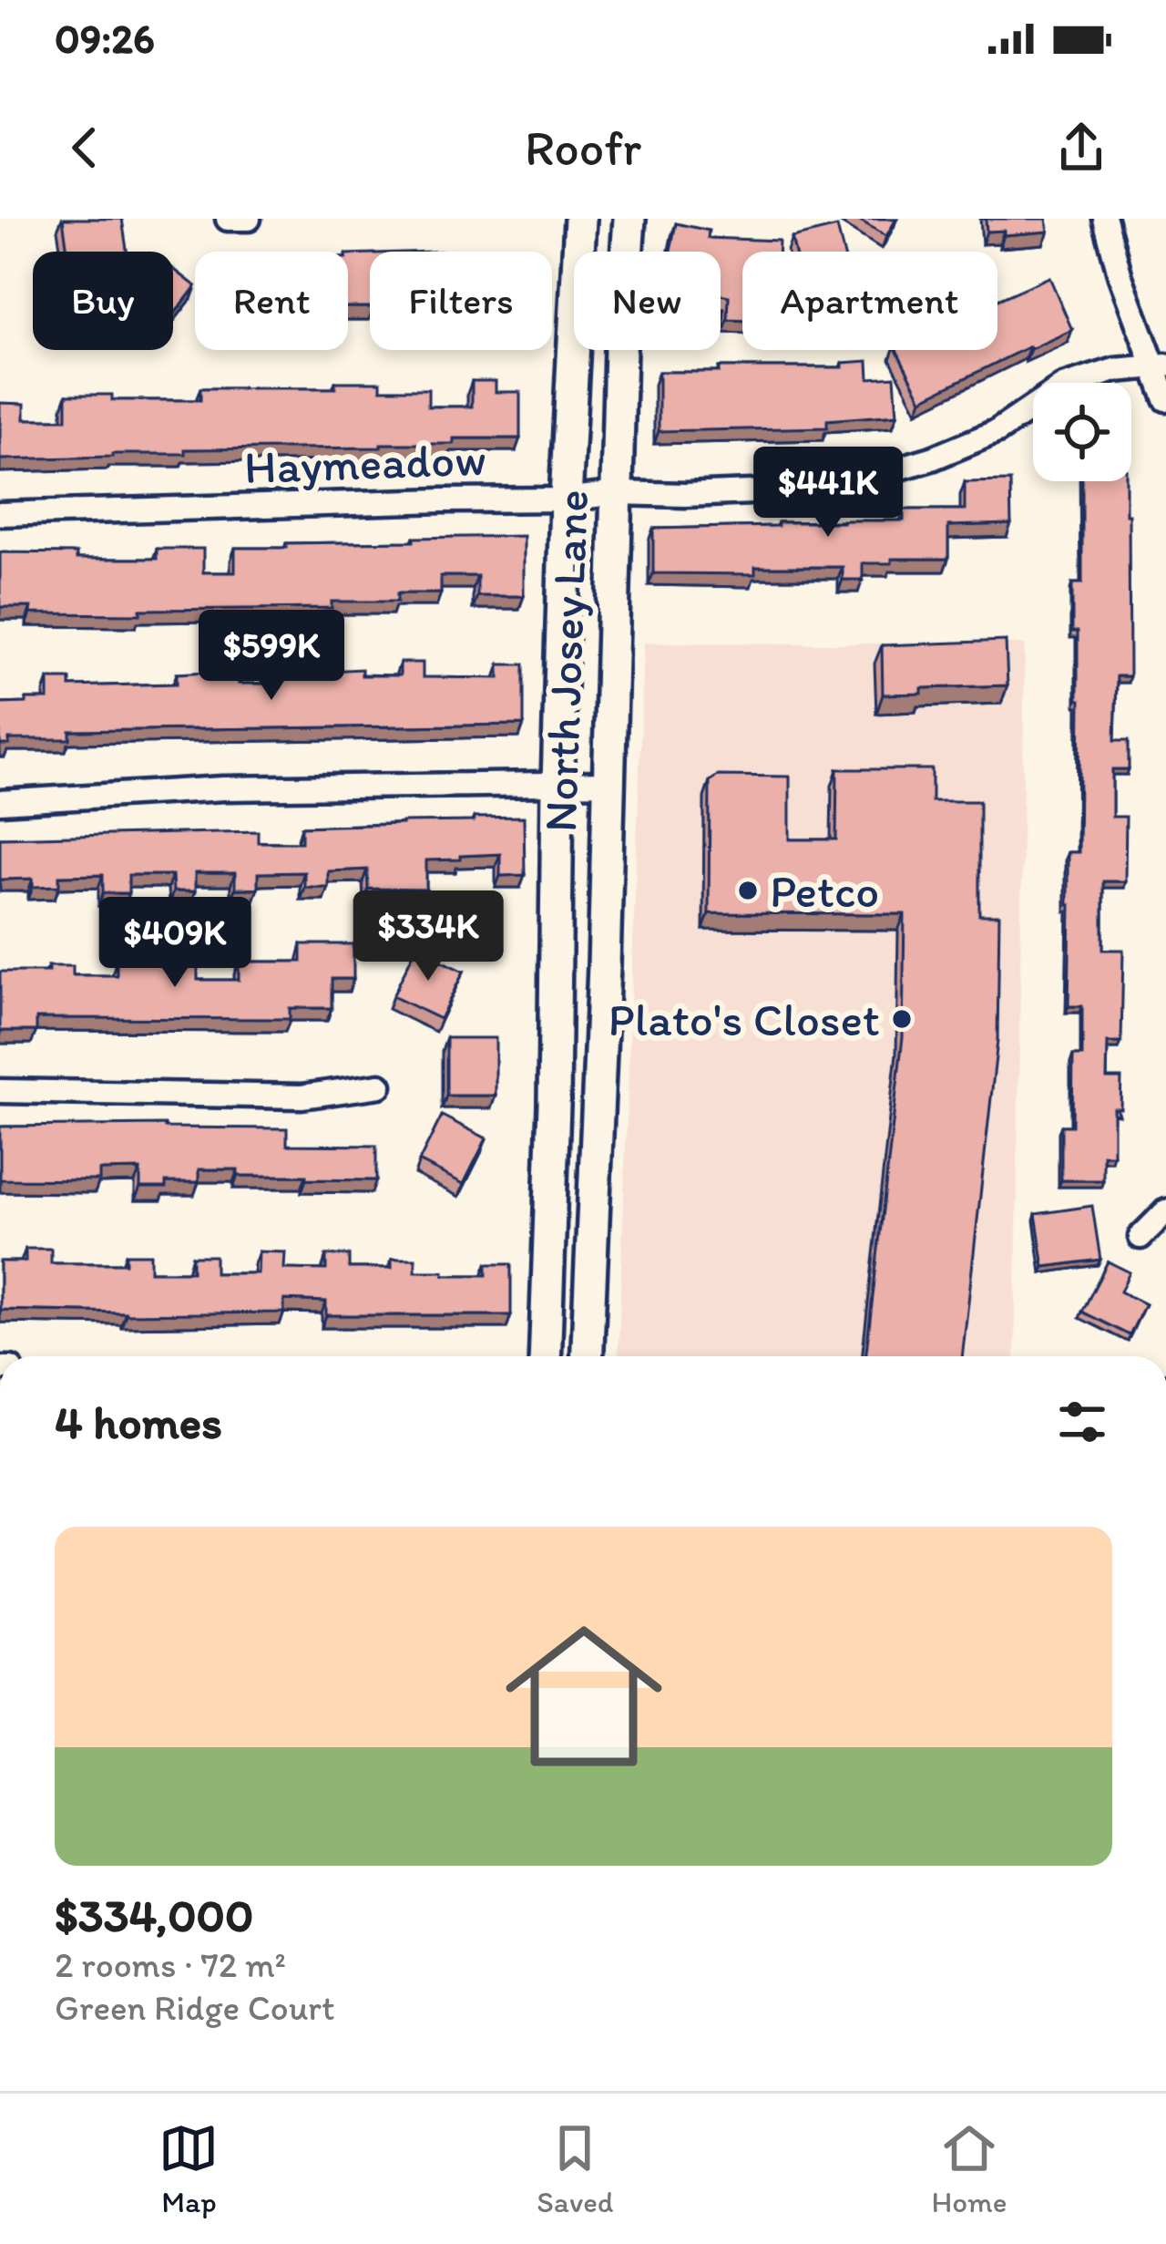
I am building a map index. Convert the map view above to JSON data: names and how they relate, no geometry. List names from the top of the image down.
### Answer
{
  "streets": {
    "main road": ["North Josey Lane"],
    "street": ["Haymeadow"]
  },
  "crossings": [
    ["Haymeadow", "North Josey Lane"]
  ],
  "places": ["Petco", "Plato's Closet"],
  "page": {
    "status": "09:26",
    "header": "Roofr",
    "chip": [
      "Buy",
      "Rent",
      "Filters",
      "New",
      "Apartment"
    ],
    "price": [
      "$441K",
      "$599K",
      "$334K",
      "$409K"
    ],
    "heading": "4 homes",
    "list": [
      {
        "name": "$334,000",
        "note": "2 rooms · 72 m² · Green Ridge Court"
      }
    ],
    "tabs": ["Map", "Saved", "Home"]
  }
}
